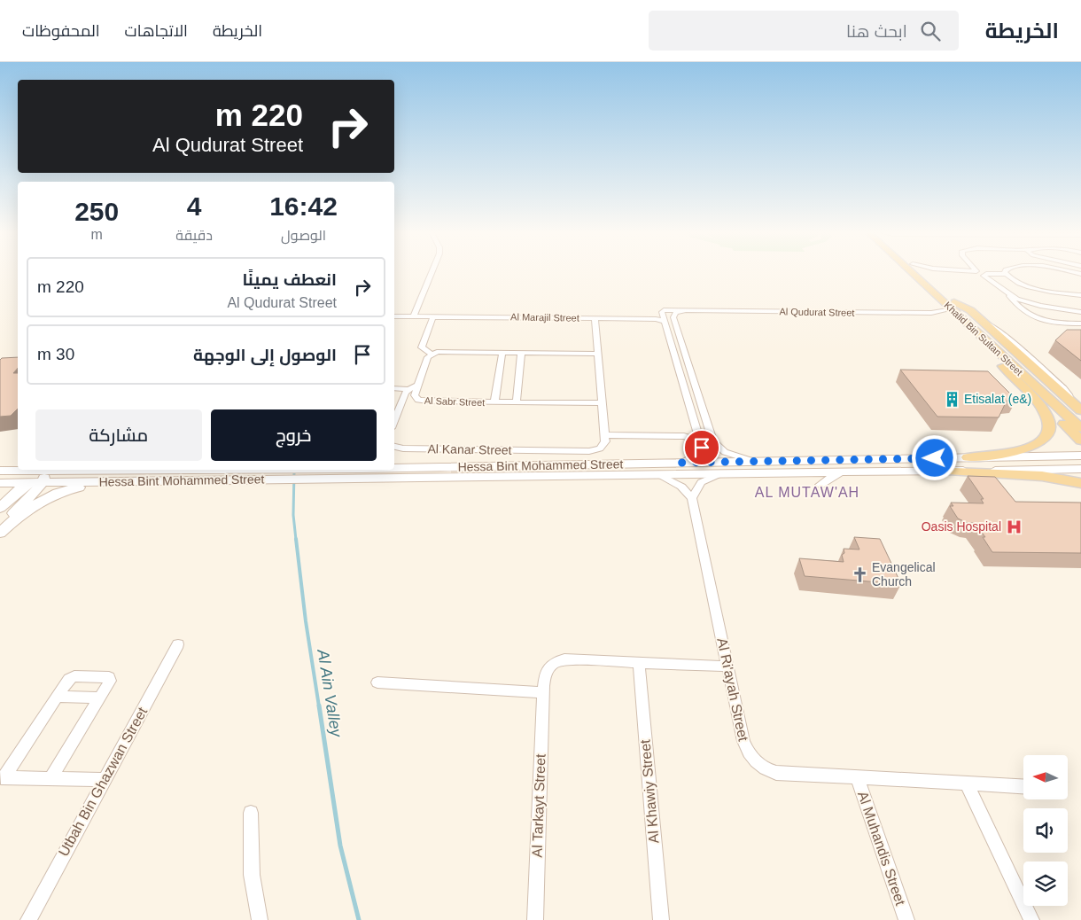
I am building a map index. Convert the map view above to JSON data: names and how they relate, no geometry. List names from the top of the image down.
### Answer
{
  "streets": {
    "main road": ["Khalid Bin Sultan Street", "Hessa Bint Mohammed Street"],
    "street": [
      "Al Qudurat Street",
      "Al Marajil Street",
      "Al Sabr Street",
      "Al Kanar Street",
      "Al Ri'ayah Street",
      "Utbah Bin Ghazwan Street",
      "Al Khawiy Street",
      "Al Tarkayt Street",
      "Al Muhandis Street"
    ]
  },
  "crossings": [
    ["Al Qudurat Street", "Al Marajil Street"],
    ["Al Qudurat Street", "Khalid Bin Sultan Street"],
    ["Al Ri'ayah Street", "Al Tarkayt Street"],
    ["Al Ri'ayah Street", "Al Muhandis Street"],
    ["Al Khawiy Street", "Al Tarkayt Street"]
  ],
  "districts": ["AL MUTAW'AH"],
  "water": ["Al Ain Valley"],
  "places": {
    "building": ["Etisalat (e&)"],
    "hospital": ["Oasis Hospital"],
    "church": ["Evangelical Church"]
  },
  "north": "left",
  "page": {
    "header": "الخريطة",
    "search": "ابحث هنا",
    "nav": ["الخريطة", "الاتجاهات", "المحفوظات"],
    "turn": ["220 m", "Al Qudurat Street"],
    "eta": [
      "16:42",
      "الوصول",
      "4",
      "دقيقة",
      "250",
      "m"
    ],
    "list": [
      {
        "name": "انعطف يمينًا",
        "note": "Al Qudurat Street",
        "value": "220 m"
      },
      {
        "name": "الوصول إلى الوجهة",
        "value": "30 m"
      }
    ],
    "buttons": ["خروج", "مشاركة"]
  }
}
